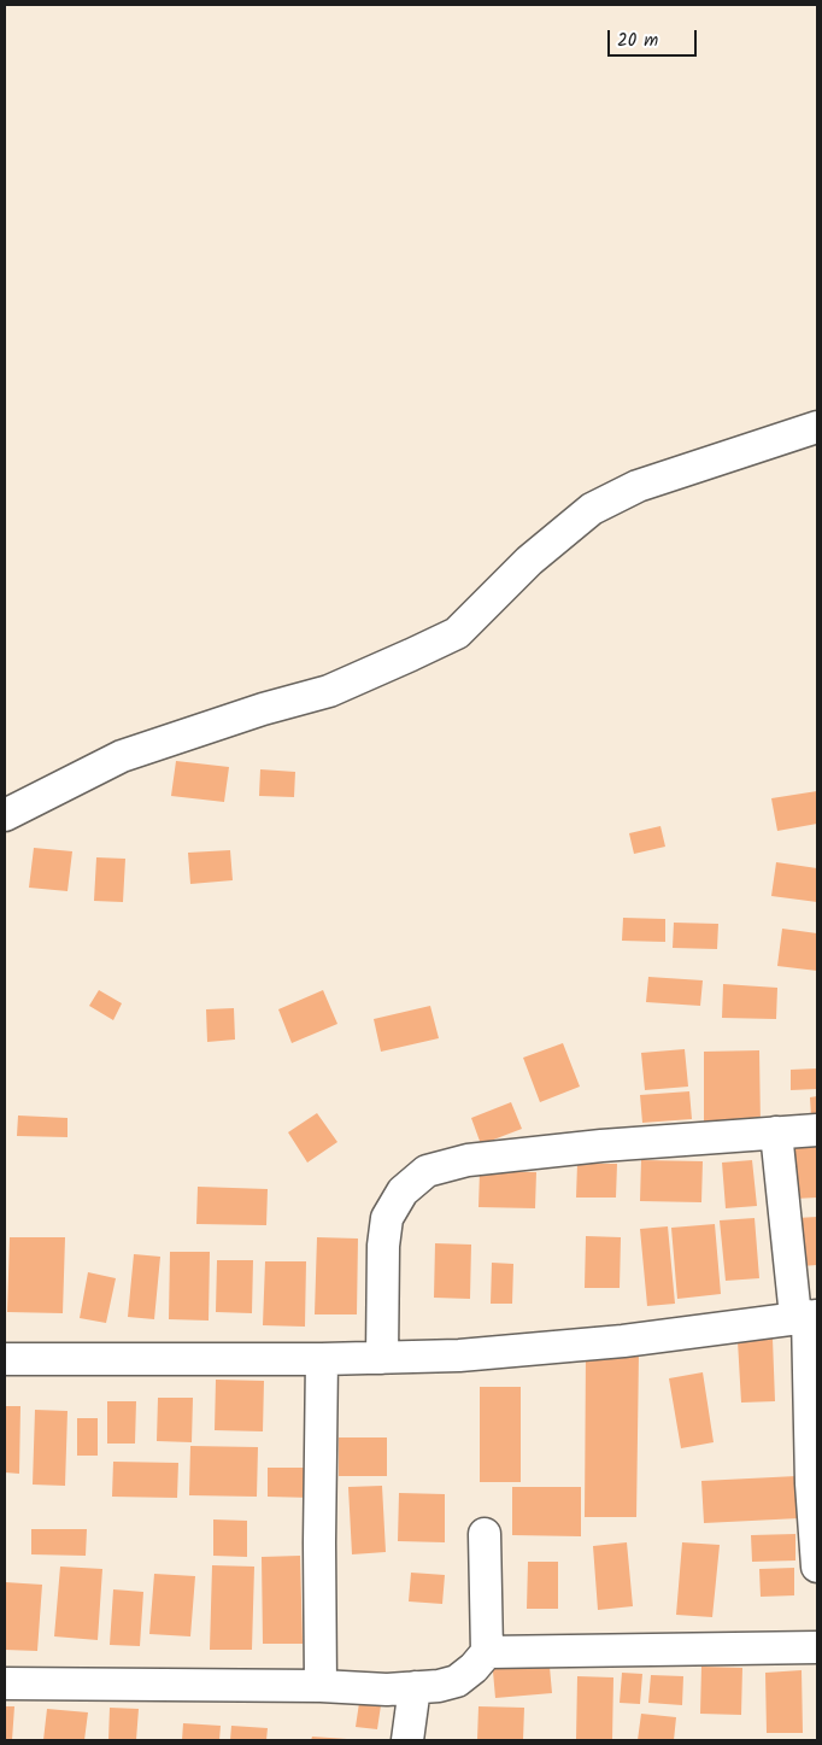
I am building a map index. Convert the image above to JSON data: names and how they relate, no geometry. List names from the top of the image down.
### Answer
{
  "scale_bar": "20 m"
}
